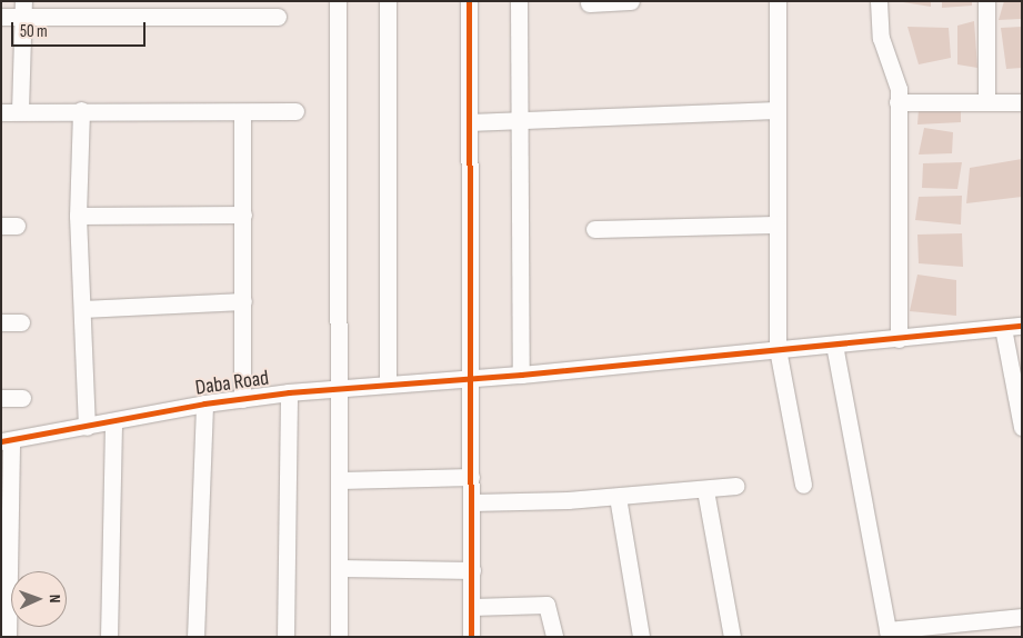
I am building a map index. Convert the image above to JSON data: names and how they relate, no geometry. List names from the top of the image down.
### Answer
{
  "streets": {
    "street": ["Daba Road"]
  },
  "scale_bar": "50 m",
  "north": "right"
}
